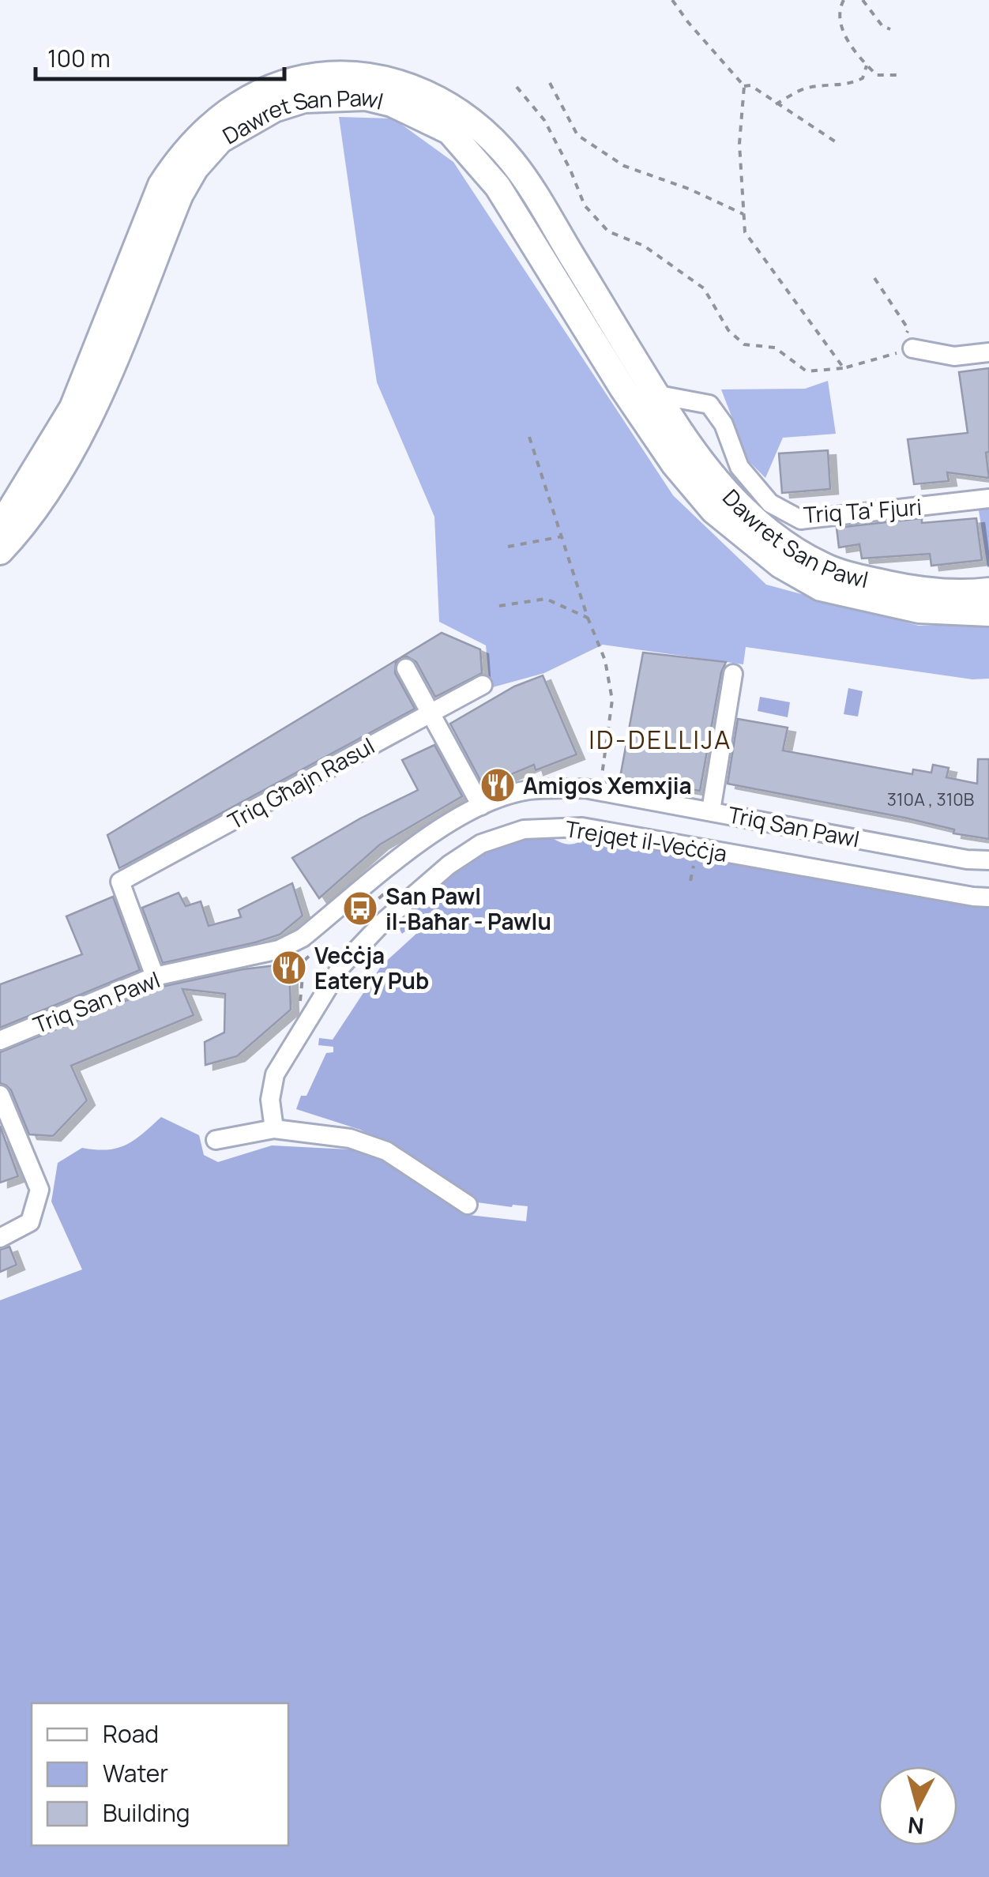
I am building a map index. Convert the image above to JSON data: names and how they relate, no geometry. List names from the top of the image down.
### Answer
{
  "streets": {
    "highway": ["Dawret San Pawl"],
    "street": [
      "Triq Ta' Fjuri",
      "Triq Għajn Rasul",
      "Triq San Pawl",
      "Trejqet il-Veċċja"
    ]
  },
  "crossings": [
    ["Triq Għajn Rasul", "Triq San Pawl"]
  ],
  "districts": ["ID-DELLIJA"],
  "places": {
    "restaurant": ["Amigos Xemxjia", "Veċċja Eatery Pub"],
    "bus stop": ["San Pawl il-Baħar - Pawlu"]
  },
  "house_numbers": ["310A , 310B"],
  "legend": ["Road", "Water", "Building"],
  "scale_bar": "100 m",
  "north": "bottom"
}
